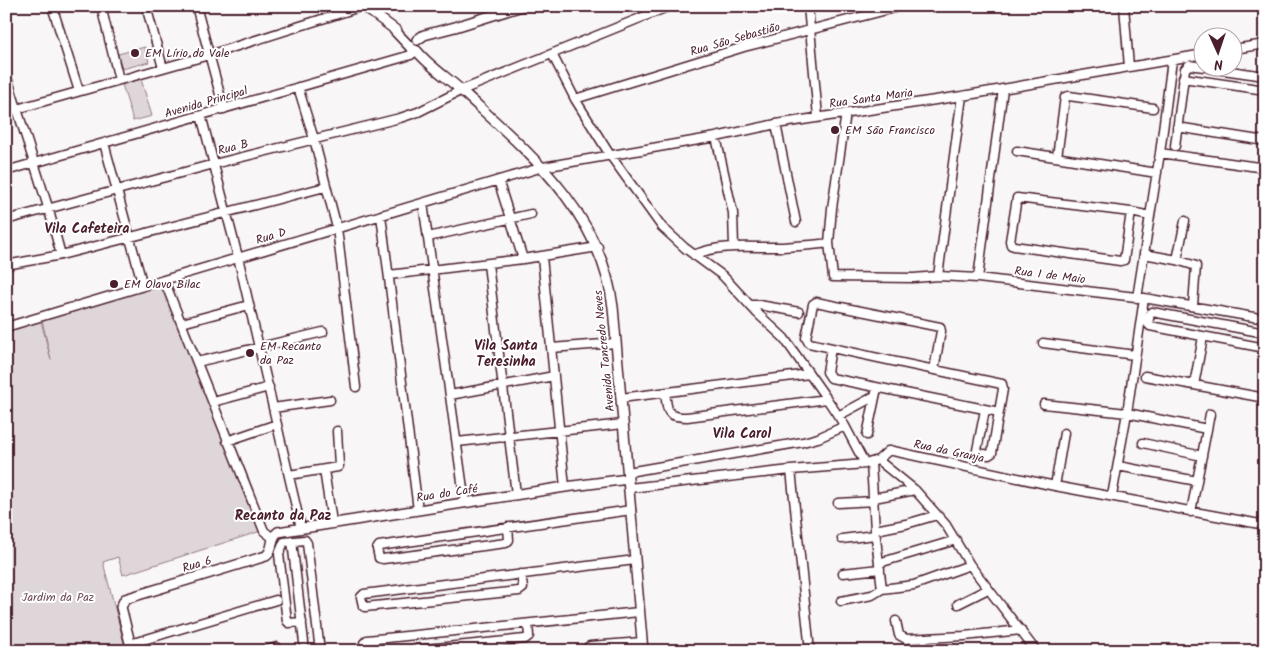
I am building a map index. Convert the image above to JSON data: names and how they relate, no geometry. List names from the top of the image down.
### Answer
{
  "streets": {
    "main road": ["Avenida Tancredo Neves", "Rua do Café", "Rua 6"],
    "street": [
      "Rua São Sebastião",
      "Rua Santa Maria",
      "Avenida Principal",
      "Rua B",
      "Rua D",
      "Rua 1 de Maio",
      "Rua da Granja"
    ]
  },
  "crossings": [
    ["Rua Santa Maria", "Rua D"],
    ["Rua Santa Maria", "Avenida Tancredo Neves"],
    ["Avenida Principal", "Avenida Tancredo Neves"],
    ["Rua B", "Avenida Tancredo Neves"],
    ["Rua D", "Avenida Tancredo Neves"],
    ["Avenida Tancredo Neves", "Rua da Granja"],
    ["Avenida Tancredo Neves", "Rua do Café"],
    ["Rua da Granja", "Rua do Café"],
    ["Rua do Café", "Rua 6"]
  ],
  "districts": [
    "Vila Cafeteira",
    "Vila Santa Teresinha",
    "Vila Carol",
    "Recanto da Paz"
  ],
  "parks": ["Jardim da Paz"],
  "places": [
    "EM Lírio do Vale",
    "EM São Francisco",
    "EM Olavo Bilac",
    "EM Recanto da Paz"
  ],
  "north": "bottom"
}
